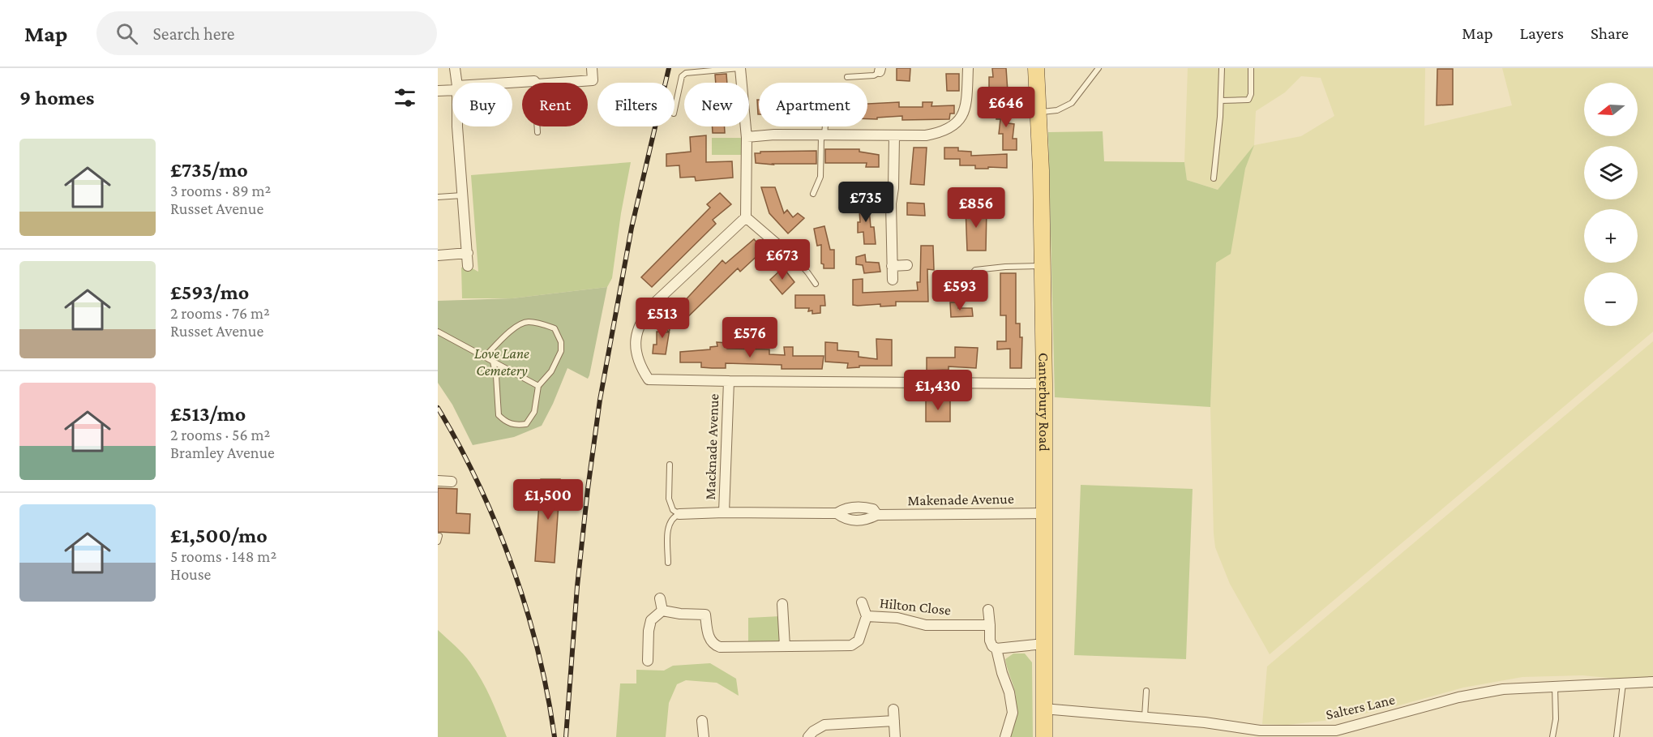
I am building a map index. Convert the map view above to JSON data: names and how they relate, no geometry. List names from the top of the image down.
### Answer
{
  "streets": {
    "main road": ["Canterbury Road"],
    "street": [
      "Macknade Avenue",
      "Makenade Avenue",
      "Hilton Close",
      "Salters Lane"
    ]
  },
  "crossings": [
    ["Canterbury Road", "Makenade Avenue"],
    ["Canterbury Road", "Salters Lane"],
    ["Macknade Avenue", "Makenade Avenue"]
  ],
  "parks": ["Love Lane Cemetery"],
  "north": "left",
  "page": {
    "header": "Map",
    "search": "Search here",
    "nav": ["Map", "Layers", "Share"],
    "heading": "9 homes",
    "map_buttons": ["+", "−"],
    "chip": [
      "Buy",
      "Rent",
      "Filters",
      "New",
      "Apartment"
    ],
    "price": [
      "£646",
      "£735",
      "£856",
      "£673",
      "£593",
      "£513",
      "£576",
      "£1,430",
      "£1,500"
    ],
    "list": [
      {
        "name": "£735/mo",
        "note": "3 rooms · 89 m² · Russet Avenue"
      },
      {
        "name": "£593/mo",
        "note": "2 rooms · 76 m² · Russet Avenue"
      },
      {
        "name": "£513/mo",
        "note": "2 rooms · 56 m² · Bramley Avenue"
      },
      {
        "name": "£1,500/mo",
        "note": "5 rooms · 148 m² · House"
      }
    ]
  }
}
